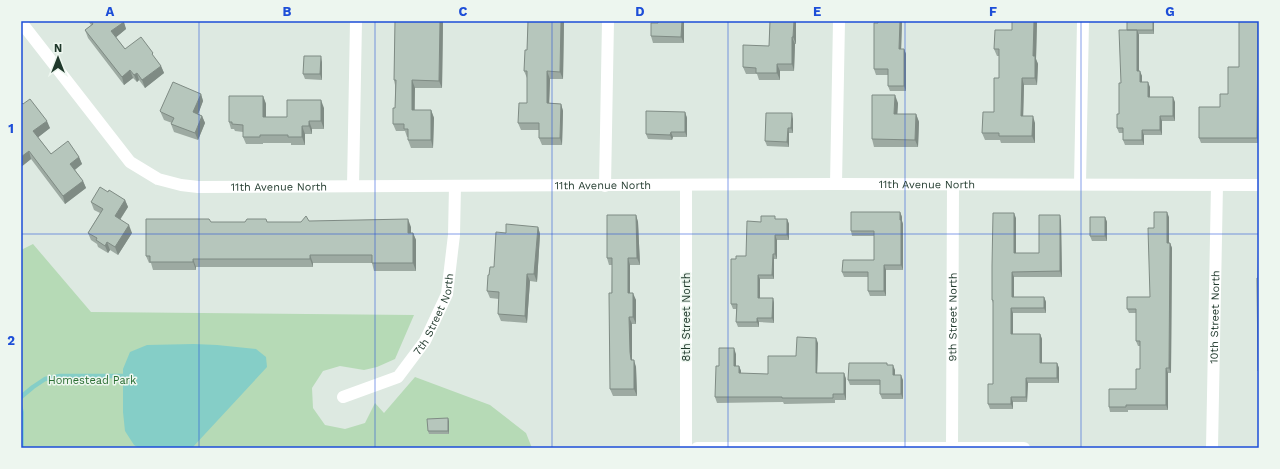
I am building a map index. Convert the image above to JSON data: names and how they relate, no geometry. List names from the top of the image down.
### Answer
{
  "streets": {
    "street": [
      "11th Avenue North",
      "7th Street North",
      "8th Street North",
      "9th Street North",
      "10th Street North"
    ]
  },
  "crossings": [
    ["11th Avenue North", "7th Street North"],
    ["11th Avenue North", "8th Street North"],
    ["11th Avenue North", "9th Street North"],
    ["11th Avenue North", "10th Street North"]
  ],
  "parks": ["Homestead Park"],
  "north": "top",
  "grid": {
    "columns": [
      "A",
      "B",
      "C",
      "D",
      "E",
      "F",
      "G"
    ],
    "rows": ["1", "2"]
  }
}
